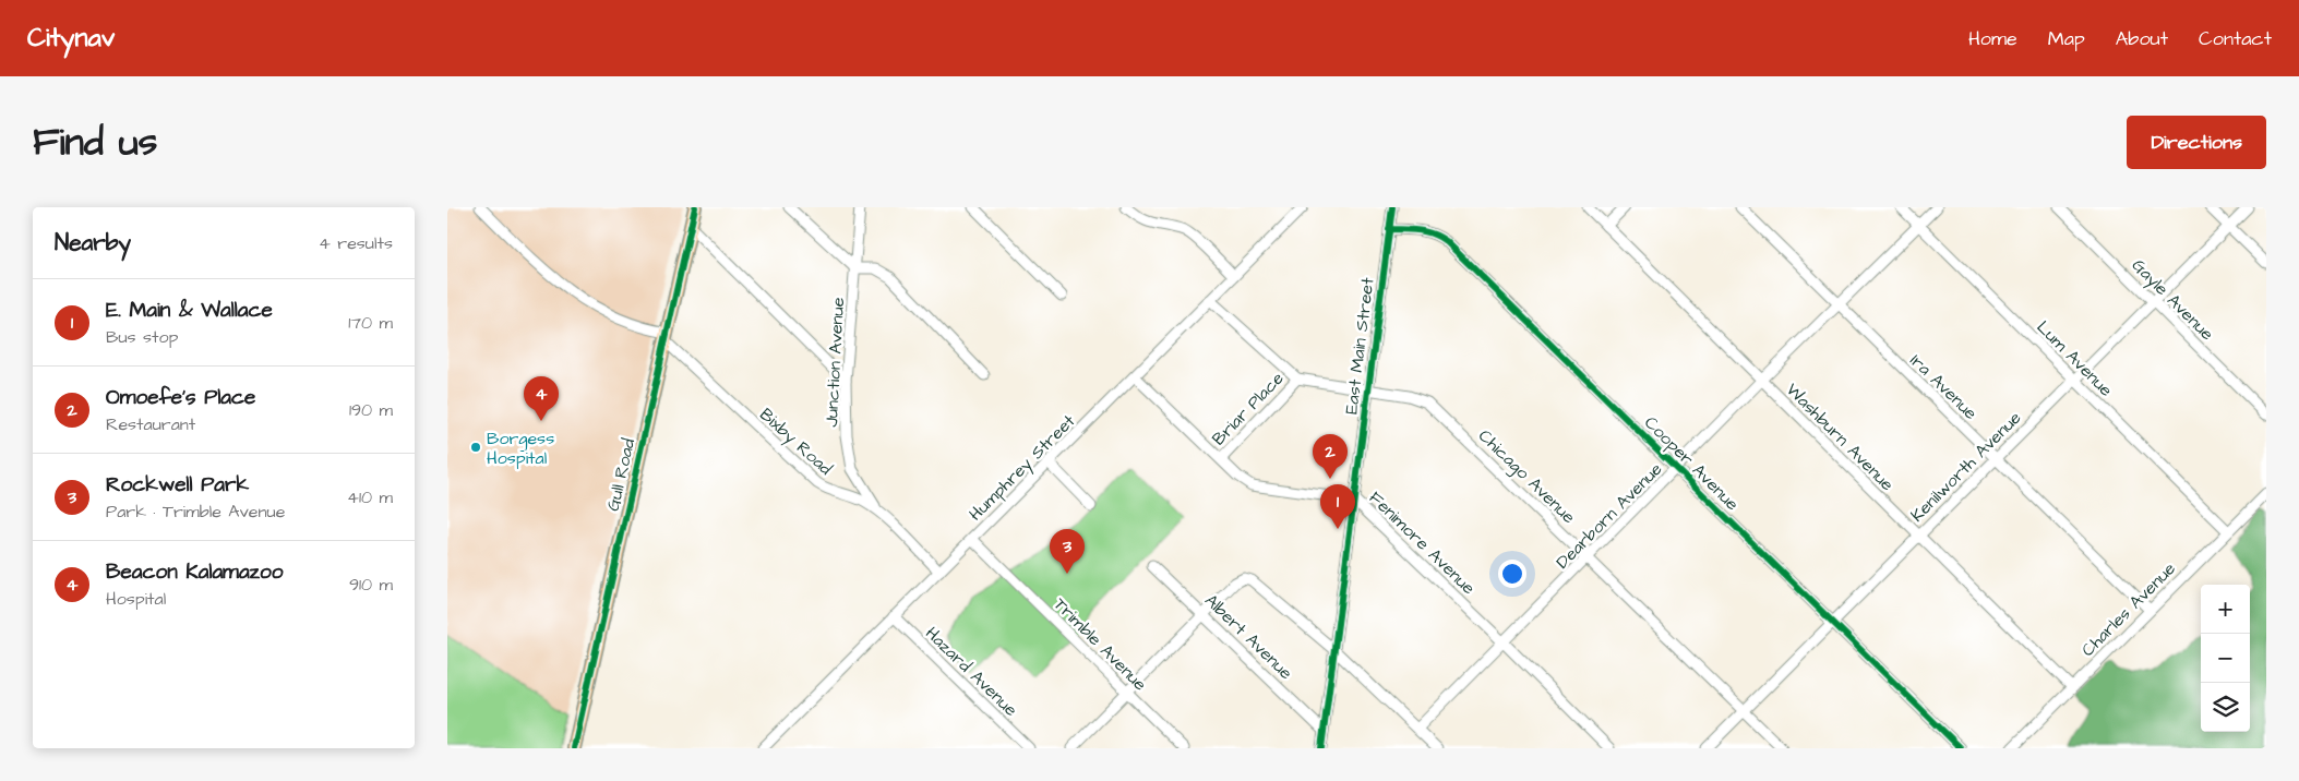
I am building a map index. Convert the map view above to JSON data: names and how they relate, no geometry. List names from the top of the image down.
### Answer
{
  "streets": {
    "main road": ["Gull Road"],
    "street": [
      "Gayle Avenue",
      "East Main Street",
      "Lum Avenue",
      "Junction Avenue",
      "Ira Avenue",
      "Briar Place",
      "Washburn Avenue",
      "Bixby Road",
      "Cooper Avenue",
      "Kenilworth Avenue",
      "Humphrey Street",
      "Chicago Avenue",
      "Dearborn Avenue",
      "Fenimore Avenue",
      "Charles Avenue",
      "Albert Avenue",
      "Trimble Avenue",
      "Hazard Avenue"
    ]
  },
  "crossings": [
    ["Gayle Avenue", "Kenilworth Avenue"],
    ["East Main Street", "Cooper Avenue"],
    ["East Main Street", "Chicago Avenue"],
    ["East Main Street", "Fenimore Avenue"],
    ["East Main Street", "Albert Avenue"],
    ["Lum Avenue", "Kenilworth Avenue"],
    ["Lum Avenue", "Dearborn Avenue"],
    ["Lum Avenue", "Charles Avenue"],
    ["Junction Avenue", "Bixby Road"],
    ["Ira Avenue", "Kenilworth Avenue"],
    ["Ira Avenue", "Dearborn Avenue"],
    ["Ira Avenue", "Charles Avenue"],
    ["Briar Place", "Chicago Avenue"],
    ["Briar Place", "Fenimore Avenue"],
    ["Washburn Avenue", "Kenilworth Avenue"],
    ["Washburn Avenue", "Dearborn Avenue"],
    ["Washburn Avenue", "Charles Avenue"],
    ["Bixby Road", "Humphrey Street"],
    ["Bixby Road", "Gull Road"],
    ["Cooper Avenue", "Kenilworth Avenue"],
    ["Cooper Avenue", "Dearborn Avenue"],
    ["Kenilworth Avenue", "Chicago Avenue"],
    ["Humphrey Street", "Fenimore Avenue"],
    ["Humphrey Street", "Trimble Avenue"],
    ["Humphrey Street", "Hazard Avenue"],
    ["Chicago Avenue", "Dearborn Avenue"],
    ["Dearborn Avenue", "Fenimore Avenue"]
  ],
  "places": ["Borgess Hospital"],
  "page": {
    "header": "Citynav",
    "nav": [
      "Home",
      "Map",
      "About",
      "Contact"
    ],
    "title": "Find us",
    "buttons": "Directions",
    "heading": ["Nearby", "4 results"],
    "list": [
      {
        "mark": "1",
        "name": "E. Main & Wallace",
        "note": "Bus stop",
        "value": "170 m"
      },
      {
        "mark": "2",
        "name": "Omoefe's Place",
        "note": "Restaurant",
        "value": "190 m"
      },
      {
        "mark": "3",
        "name": "Rockwell Park",
        "note": "Park · Trimble Avenue",
        "value": "410 m"
      },
      {
        "mark": "4",
        "name": "Beacon Kalamazoo",
        "note": "Hospital",
        "value": "910 m"
      }
    ],
    "pins": [
      "4",
      "2",
      "1",
      "3"
    ],
    "map_buttons": ["+", "−"]
  }
}
